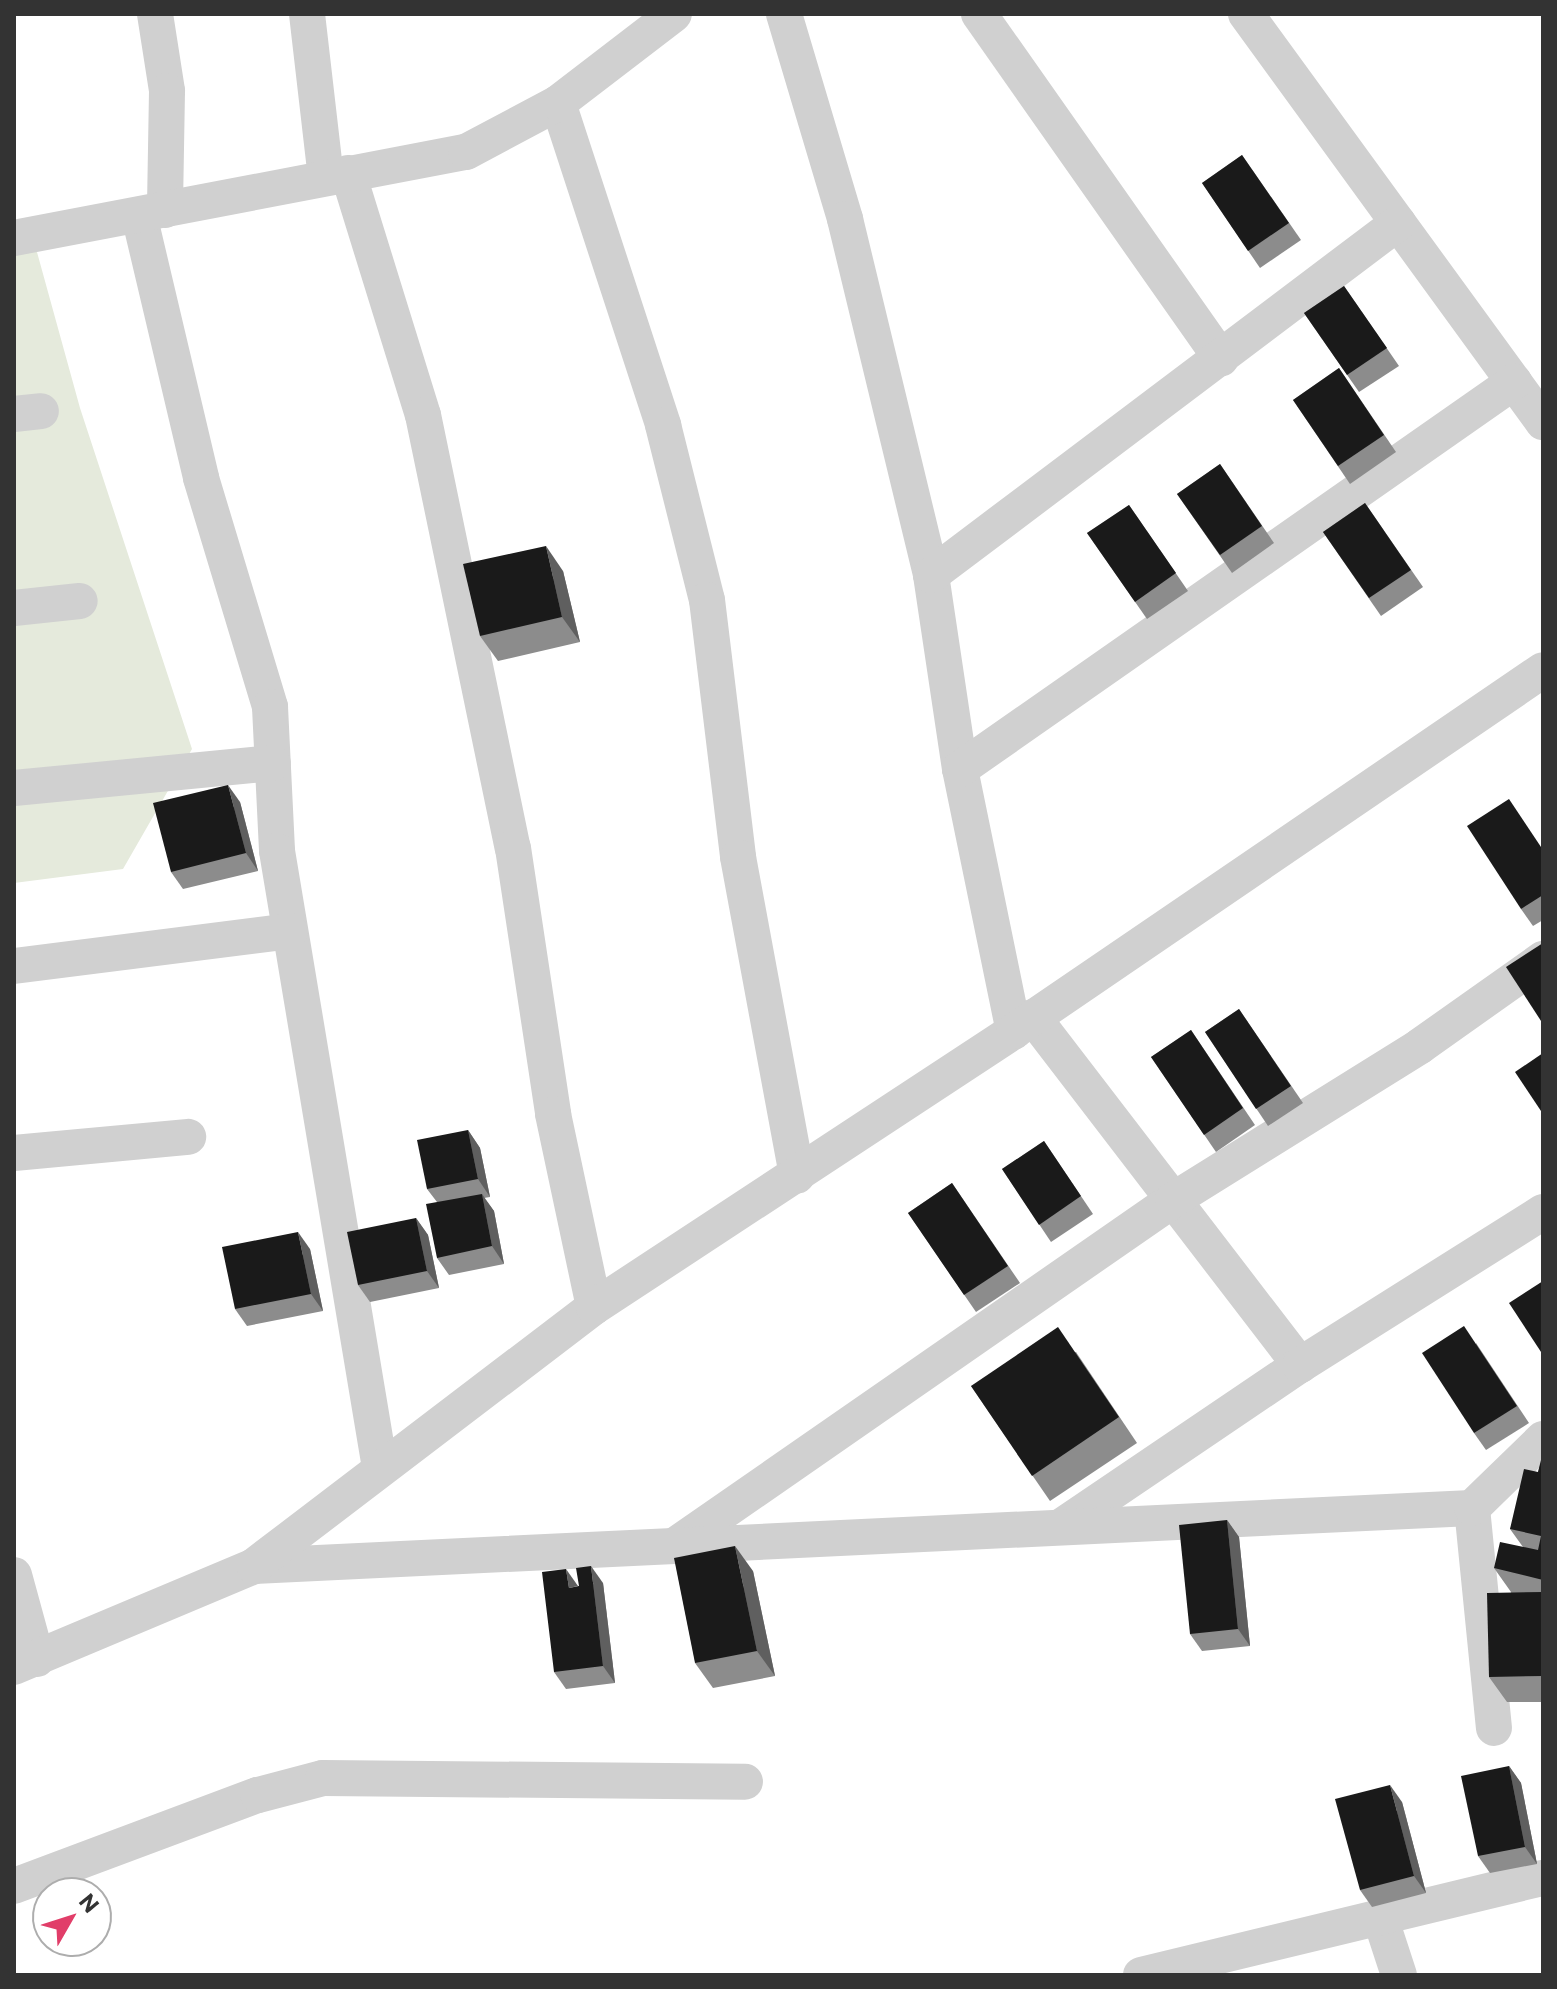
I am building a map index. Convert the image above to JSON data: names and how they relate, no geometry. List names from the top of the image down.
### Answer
{
  "north": "top right"
}
